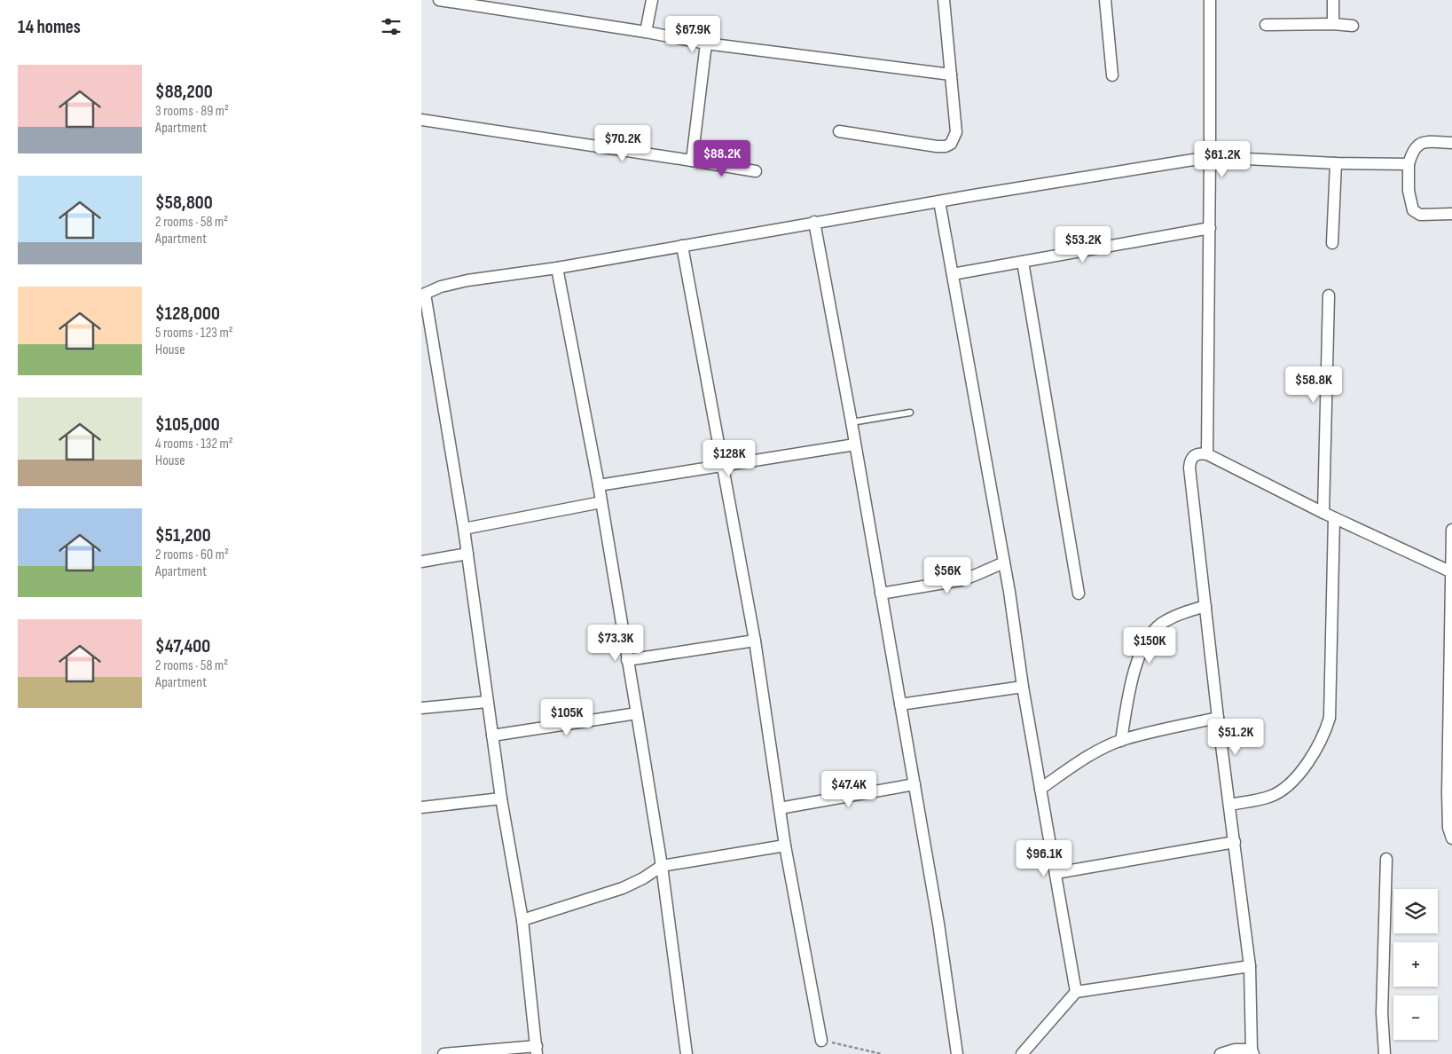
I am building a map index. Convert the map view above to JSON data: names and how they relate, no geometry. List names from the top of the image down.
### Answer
{
  "page": {
    "heading": "14 homes",
    "price": [
      "$67.9K",
      "$70.2K",
      "$88.2K",
      "$61.2K",
      "$53.2K",
      "$58.8K",
      "$128K",
      "$56K",
      "$73.3K",
      "$150K",
      "$105K",
      "$51.2K",
      "$47.4K",
      "$96.1K"
    ],
    "list": [
      {
        "name": "$88,200",
        "note": "3 rooms · 89 m² · Apartment"
      },
      {
        "name": "$58,800",
        "note": "2 rooms · 58 m² · Apartment"
      },
      {
        "name": "$128,000",
        "note": "5 rooms · 123 m² · House"
      },
      {
        "name": "$105,000",
        "note": "4 rooms · 132 m² · House"
      },
      {
        "name": "$51,200",
        "note": "2 rooms · 60 m² · Apartment"
      },
      {
        "name": "$47,400",
        "note": "2 rooms · 58 m² · Apartment"
      }
    ],
    "map_buttons": ["+", "−"]
  }
}
